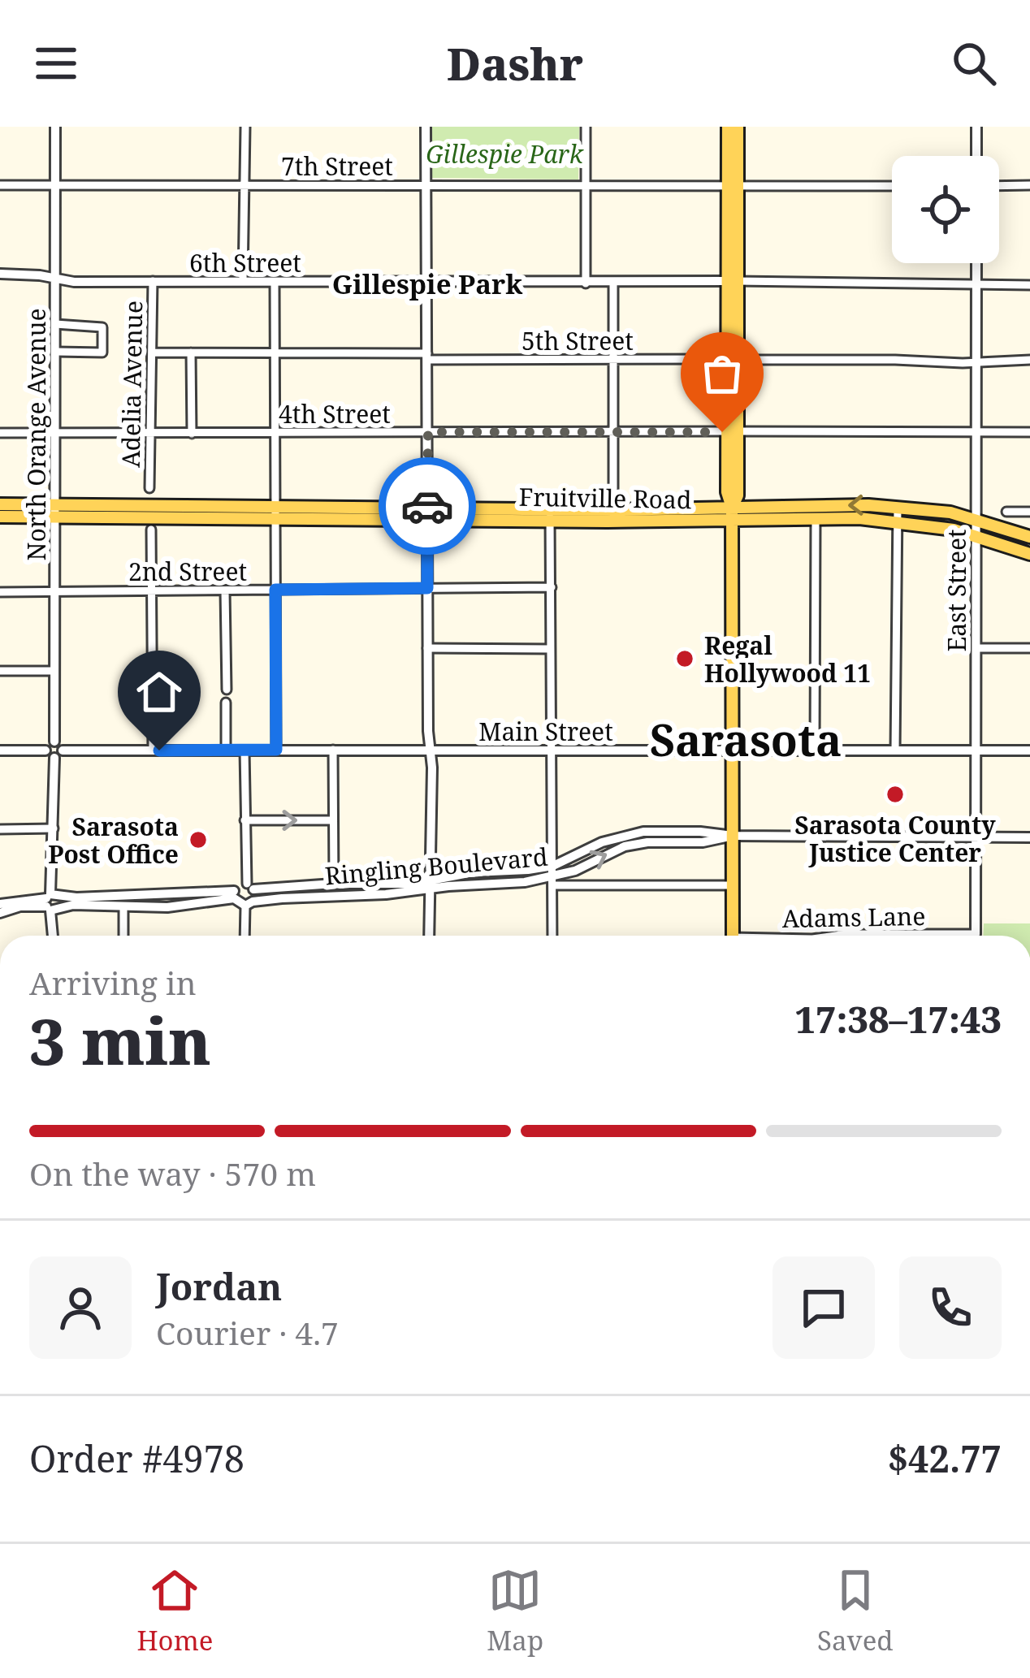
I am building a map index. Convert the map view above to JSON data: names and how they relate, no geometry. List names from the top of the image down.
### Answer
{
  "streets": {
    "main road": ["Fruitville Road"],
    "street": [
      "7th Street",
      "6th Street",
      "5th Street",
      "Adelia Avenue",
      "4th Street",
      "North Orange Avenue",
      "2nd Street",
      "East Street",
      "Main Street",
      "Ringling Boulevard",
      "Adams Lane"
    ]
  },
  "crossings": [
    ["7th Street", "North Orange Avenue"],
    ["6th Street", "Adelia Avenue"],
    ["6th Street", "North Orange Avenue"],
    ["6th Street", "East Street"],
    ["5th Street", "Adelia Avenue"],
    ["5th Street", "East Street"],
    ["Adelia Avenue", "4th Street"],
    ["4th Street", "North Orange Avenue"],
    ["4th Street", "East Street"],
    ["North Orange Avenue", "Fruitville Road"],
    ["North Orange Avenue", "2nd Street"],
    ["Fruitville Road", "East Street"],
    ["East Street", "Main Street"],
    ["East Street", "Ringling Boulevard"],
    ["East Street", "Adams Lane"]
  ],
  "districts": ["Gillespie Park", "Sarasota"],
  "parks": ["Gillespie Park"],
  "places": ["Regal Hollywood 11", "Sarasota County Justice Center", "Sarasota Post Office"],
  "page": {
    "header": "Dashr",
    "heading": ["3 min", "Arriving in", "17:38–17:43"],
    "panel": [
      "Jordan",
      "Courier · 4.7",
      "Order #4978",
      "$42.77"
    ],
    "bar": "On the way · 570 m",
    "tabs": ["Home", "Map", "Saved"]
  }
}
